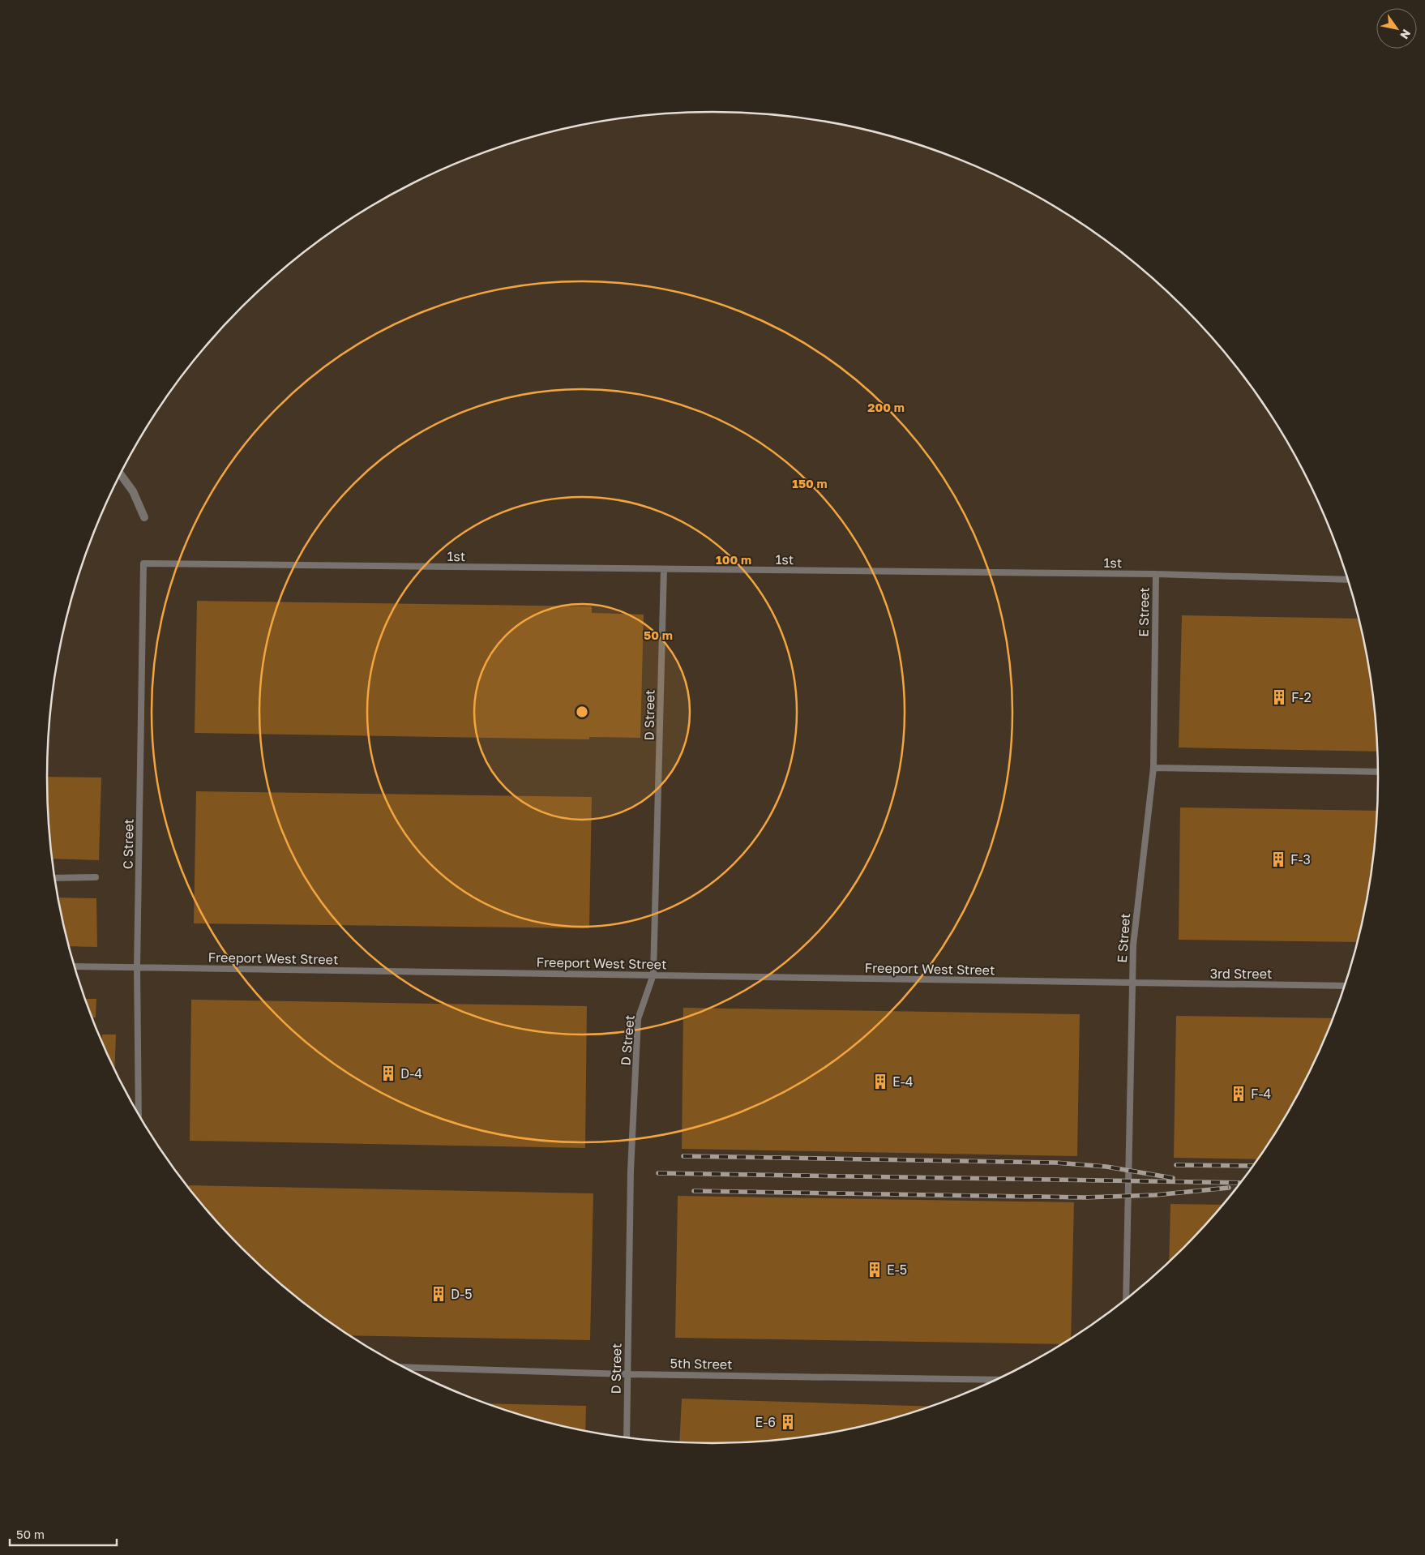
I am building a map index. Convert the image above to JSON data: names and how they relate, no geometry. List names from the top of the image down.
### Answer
{
  "streets": {
    "lane": [
      "1st",
      "E Street",
      "D Street",
      "C Street",
      "Freeport West Street",
      "3rd Street",
      "5th Street"
    ]
  },
  "crossings": [
    ["1st", "E Street"],
    ["1st", "D Street"],
    ["1st", "C Street"],
    ["E Street", "Freeport West Street"],
    ["E Street", "3rd Street"],
    ["D Street", "Freeport West Street"],
    ["D Street", "5th Street"],
    ["C Street", "Freeport West Street"],
    ["Freeport West Street", "3rd Street"]
  ],
  "places": {
    "building": [
      "F-2",
      "F-3",
      "D-4",
      "E-4",
      "F-4",
      "E-5",
      "D-5",
      "E-6"
    ]
  },
  "scale_bar": "50 m",
  "north": "bottom right",
  "rings": [
    "200 m",
    "150 m",
    "100 m",
    "50 m"
  ]
}
